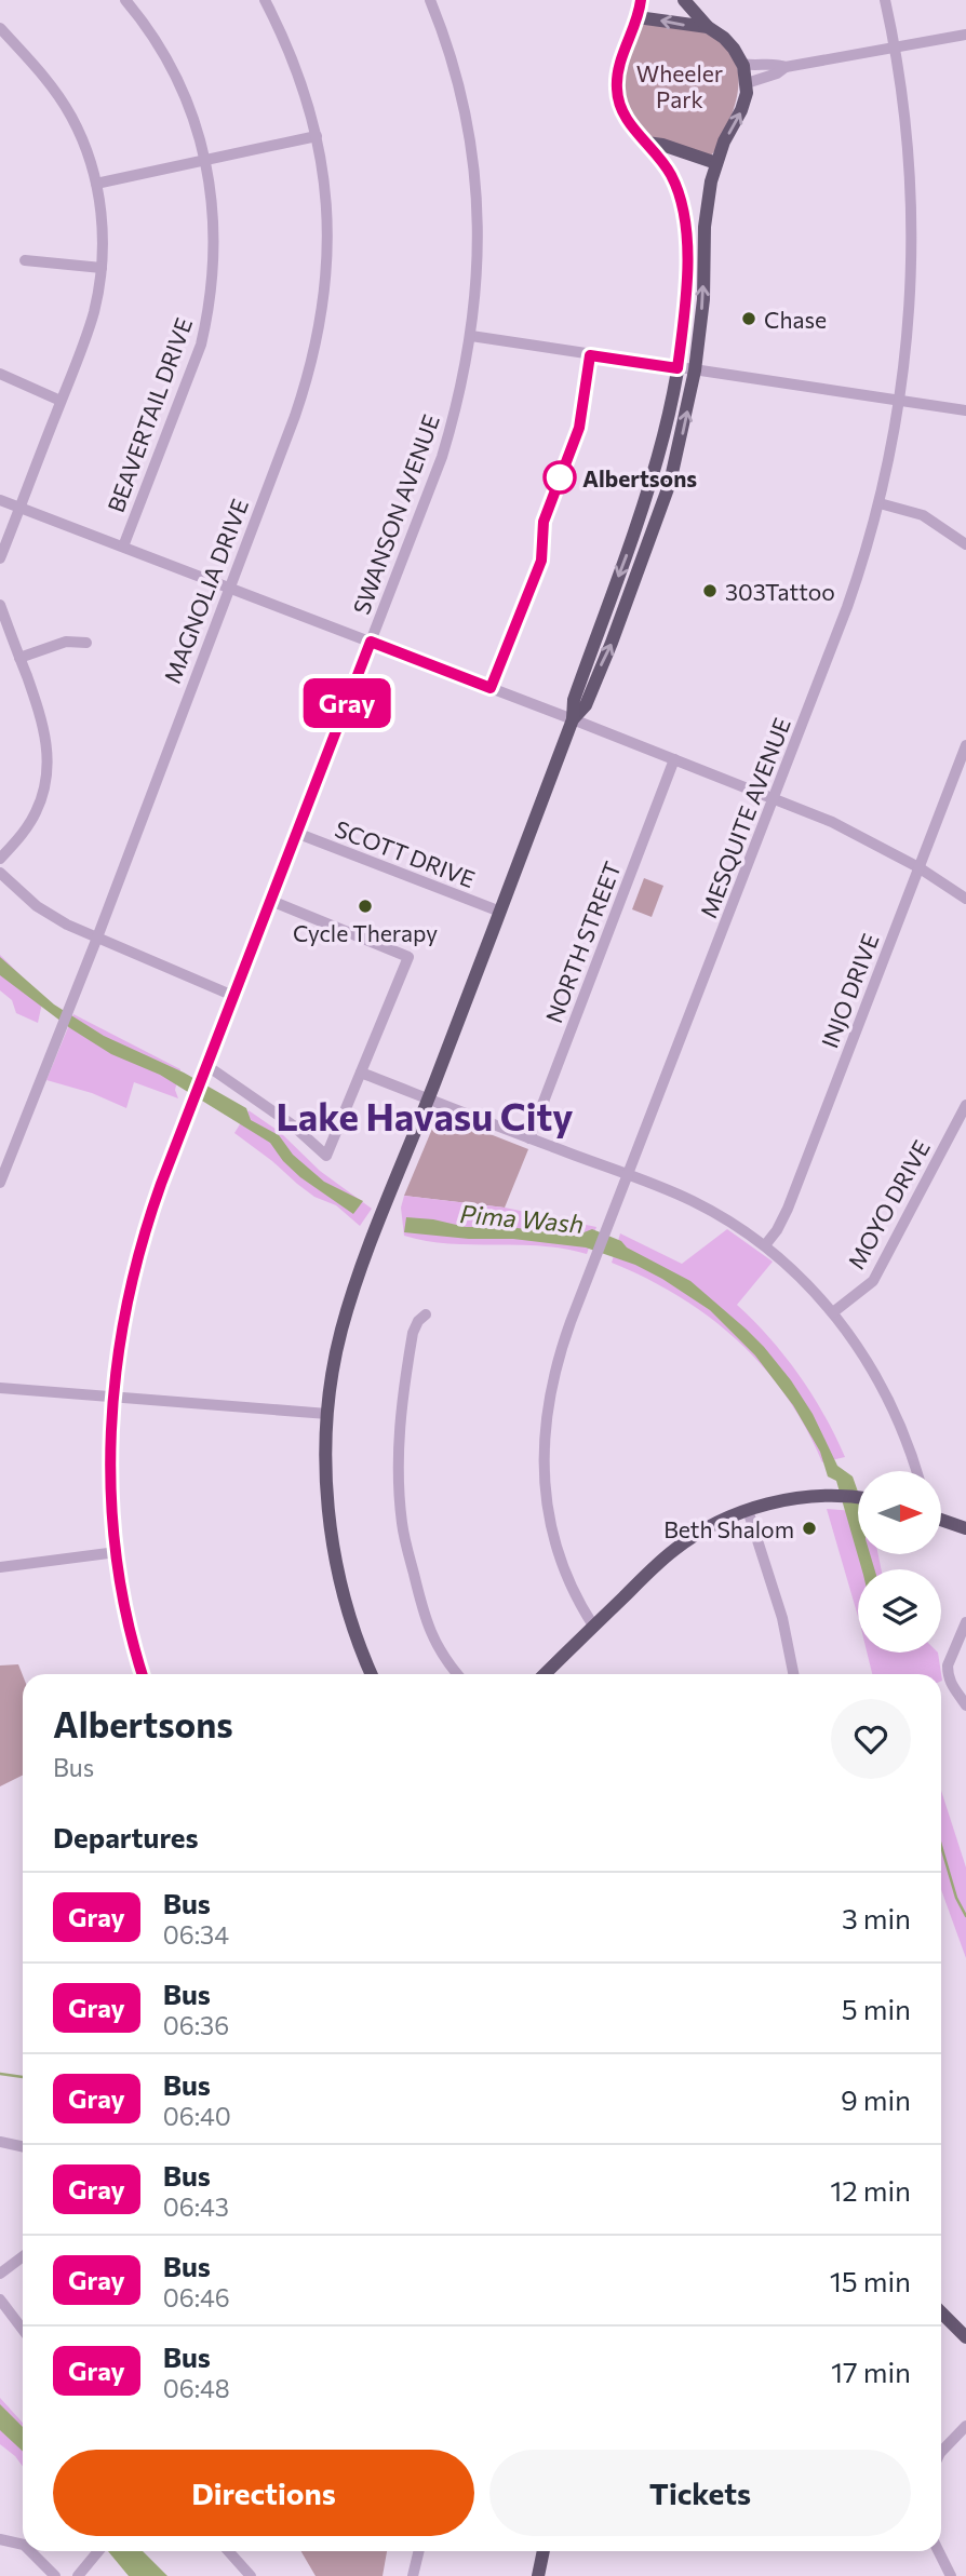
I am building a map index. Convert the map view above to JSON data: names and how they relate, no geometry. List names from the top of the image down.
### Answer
{
  "streets": {
    "street": [
      "BEAVERTAIL DRIVE",
      "SWANSON AVENUE",
      "MAGNOLIA DRIVE",
      "MESQUITE AVENUE",
      "SCOTT DRIVE",
      "NORTH STREET",
      "INJO DRIVE",
      "MOYO DRIVE"
    ]
  },
  "crossings": [
    ["SWANSON AVENUE", "SCOTT DRIVE"]
  ],
  "districts": ["Lake Havasu City"],
  "water": ["Pima Wash"],
  "parks": ["Wheeler Park"],
  "places": [
    "Chase",
    "Albertsons",
    "303Tattoo",
    "Cycle Therapy",
    "Beth Shalom"
  ],
  "lines": ["bus line Gray"],
  "north": "right",
  "page": {
    "on_map": "Gray",
    "heading": [
      ["Albertsons", "Bus"],
      "Departures"
    ],
    "list": [
      {
        "mark": "Gray",
        "name": "Bus",
        "note": "06:34",
        "value": "3 min"
      },
      {
        "mark": "Gray",
        "name": "Bus",
        "note": "06:36",
        "value": "5 min"
      },
      {
        "mark": "Gray",
        "name": "Bus",
        "note": "06:40",
        "value": "9 min"
      },
      {
        "mark": "Gray",
        "name": "Bus",
        "note": "06:43",
        "value": "12 min"
      },
      {
        "mark": "Gray",
        "name": "Bus",
        "note": "06:46",
        "value": "15 min"
      },
      {
        "mark": "Gray",
        "name": "Bus",
        "note": "06:48",
        "value": "17 min"
      }
    ],
    "buttons": ["Directions", "Tickets"]
  }
}
